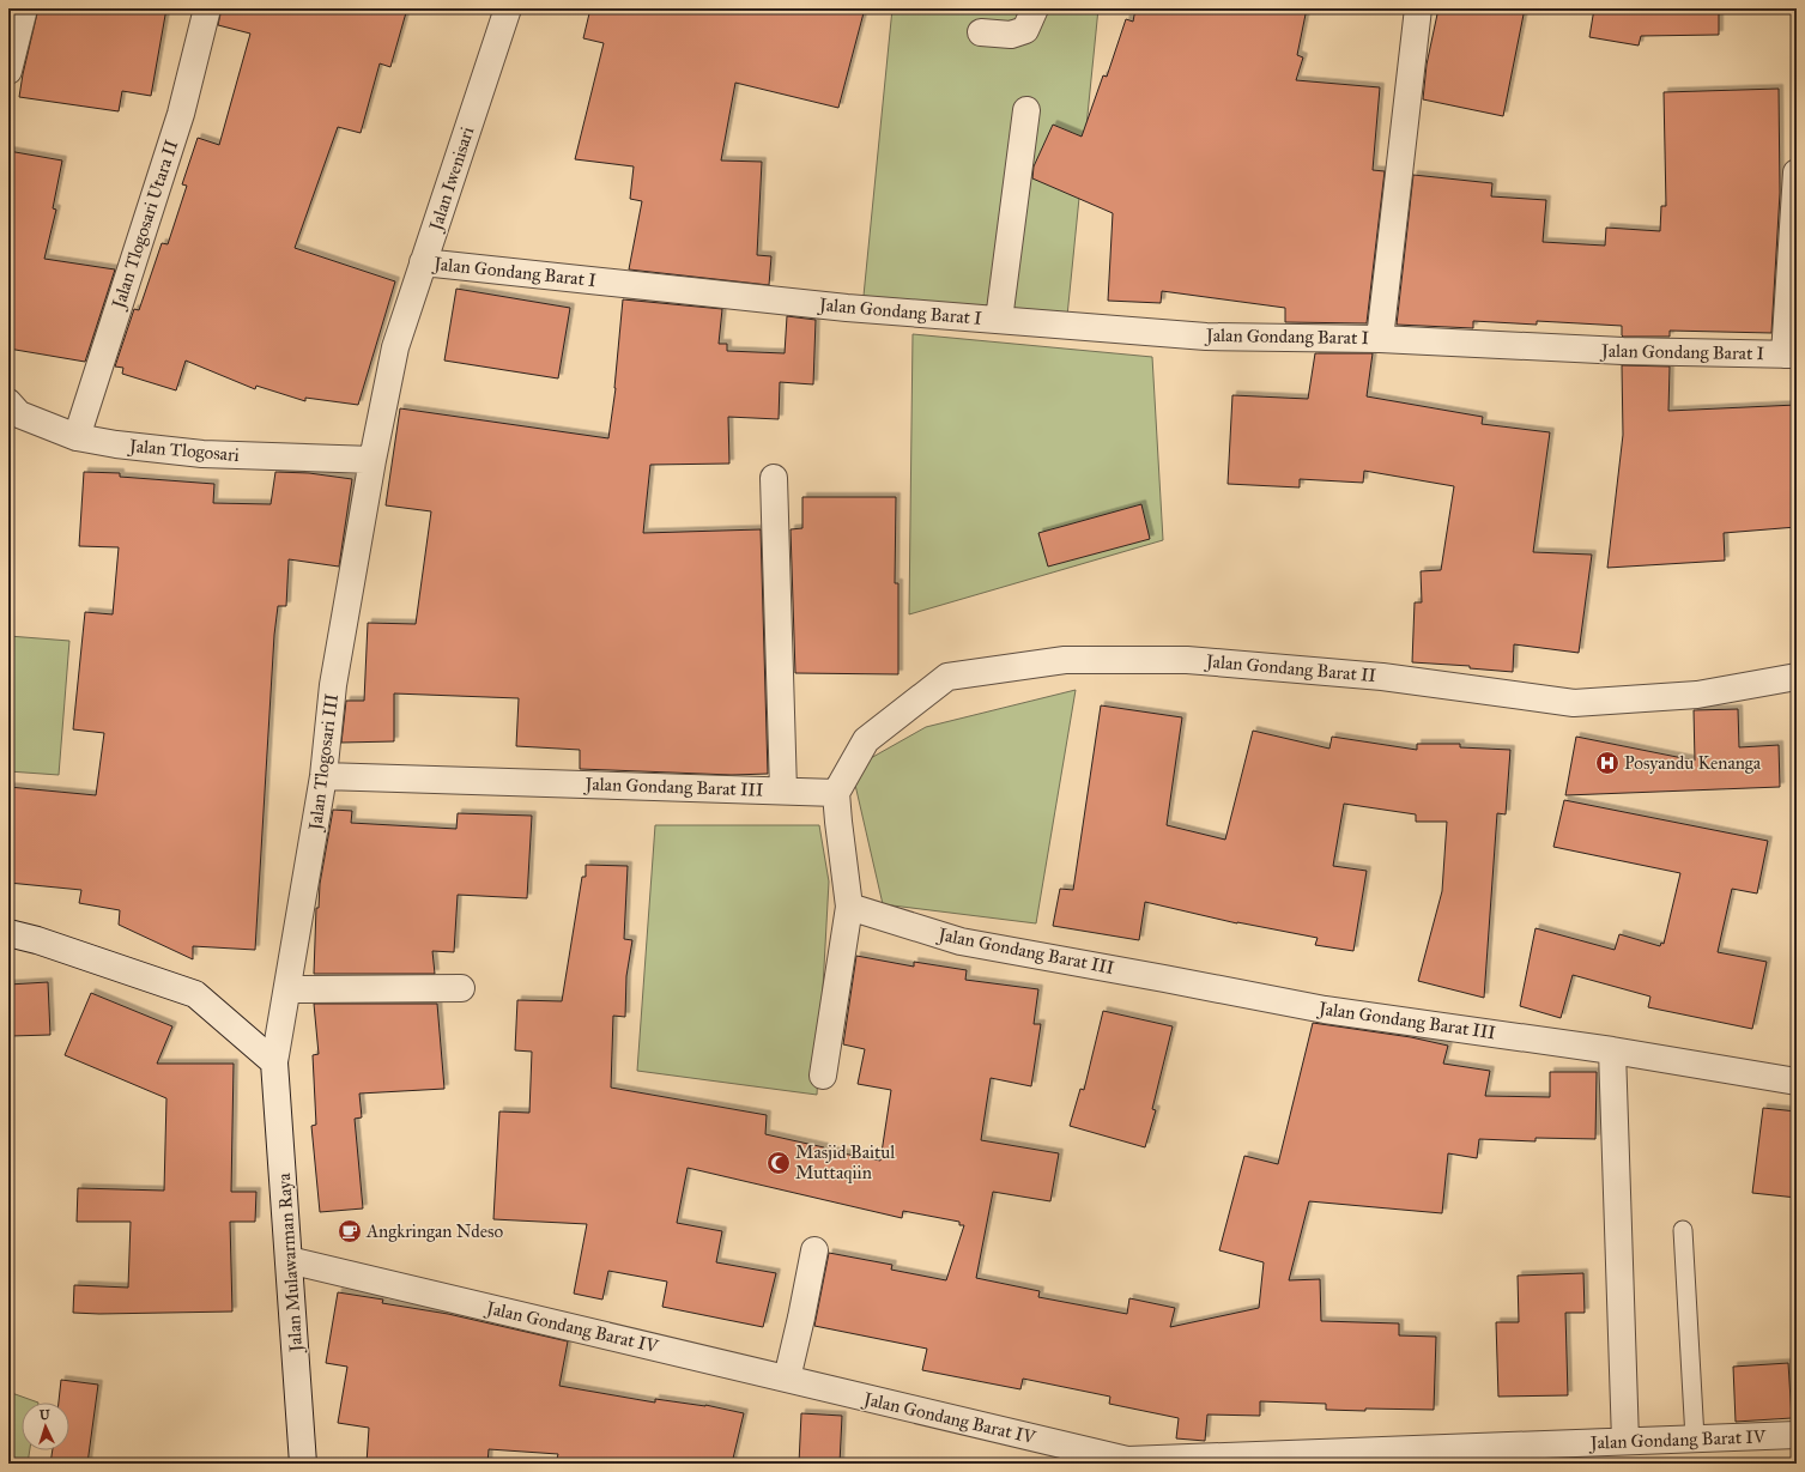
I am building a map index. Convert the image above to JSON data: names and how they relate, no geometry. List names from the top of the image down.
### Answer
{
  "streets": {
    "street": [
      "Jalan Iwenisari",
      "Jalan Tlogosari Utara II",
      "Jalan Gondang Barat I",
      "Jalan Tlogosari",
      "Jalan Gondang Barat II",
      "Jalan Tlogosari III",
      "Jalan Gondang Barat III",
      "Jalan Mulawarman Raya",
      "Jalan Gondang Barat IV"
    ]
  },
  "crossings": [
    ["Jalan Iwenisari", "Jalan Gondang Barat I"],
    ["Jalan Iwenisari", "Jalan Tlogosari"],
    ["Jalan Iwenisari", "Jalan Tlogosari III"],
    ["Jalan Tlogosari Utara II", "Jalan Tlogosari"],
    ["Jalan Tlogosari", "Jalan Tlogosari III"],
    ["Jalan Gondang Barat II", "Jalan Gondang Barat III"],
    ["Jalan Tlogosari III", "Jalan Gondang Barat III"],
    ["Jalan Tlogosari III", "Jalan Mulawarman Raya"],
    ["Jalan Mulawarman Raya", "Jalan Gondang Barat IV"]
  ],
  "places": {
    "hospital": ["Posyandu Kenanga"],
    "mosque": ["Masjid Baitul Muttaqiin"],
    "cafe": ["Angkringan Ndeso"]
  },
  "north": "top"
}
